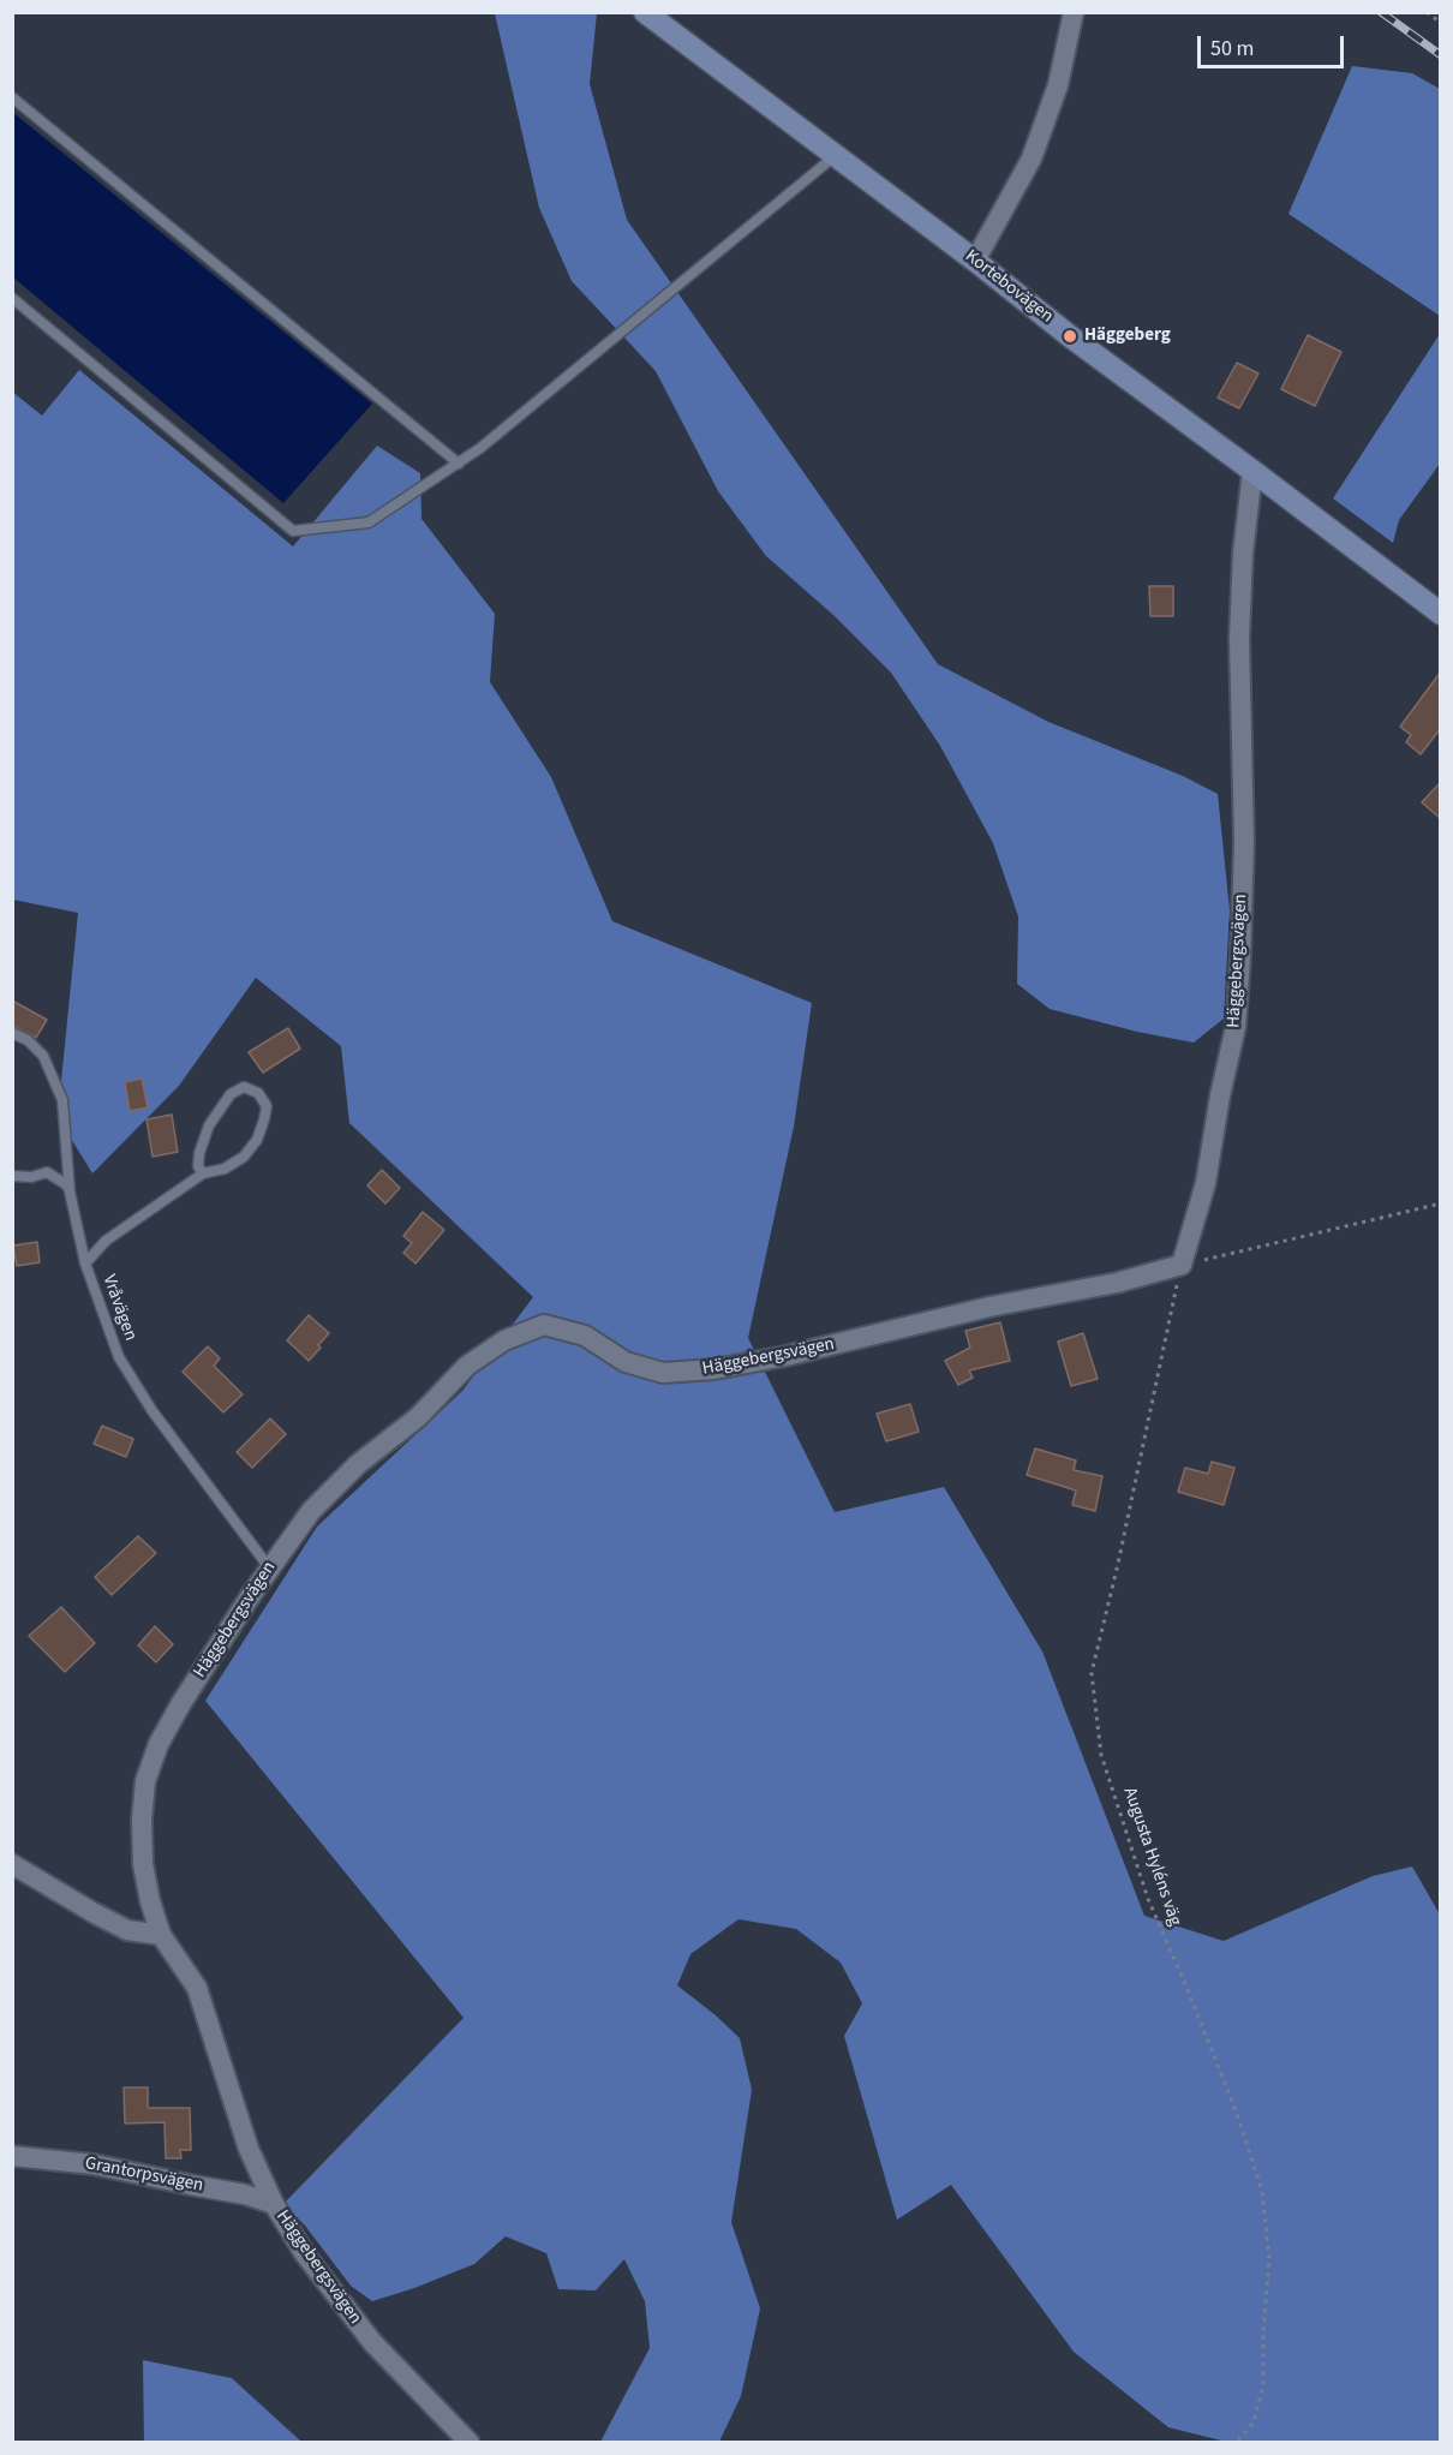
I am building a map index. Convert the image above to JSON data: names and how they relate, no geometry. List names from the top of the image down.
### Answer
{
  "streets": {
    "street": ["Kortebovägen", "Häggebergsvägen", "Grantorpsvägen"],
    "lane": ["Vråvägen"],
    "path": ["Augusta Hyléns väg"]
  },
  "crossings": [
    ["Kortebovägen", "Häggebergsvägen"],
    ["Häggebergsvägen", "Vråvägen"],
    ["Häggebergsvägen", "Augusta Hyléns väg"],
    ["Häggebergsvägen", "Grantorpsvägen"]
  ],
  "places": ["Häggeberg"],
  "scale_bar": "50 m"
}
